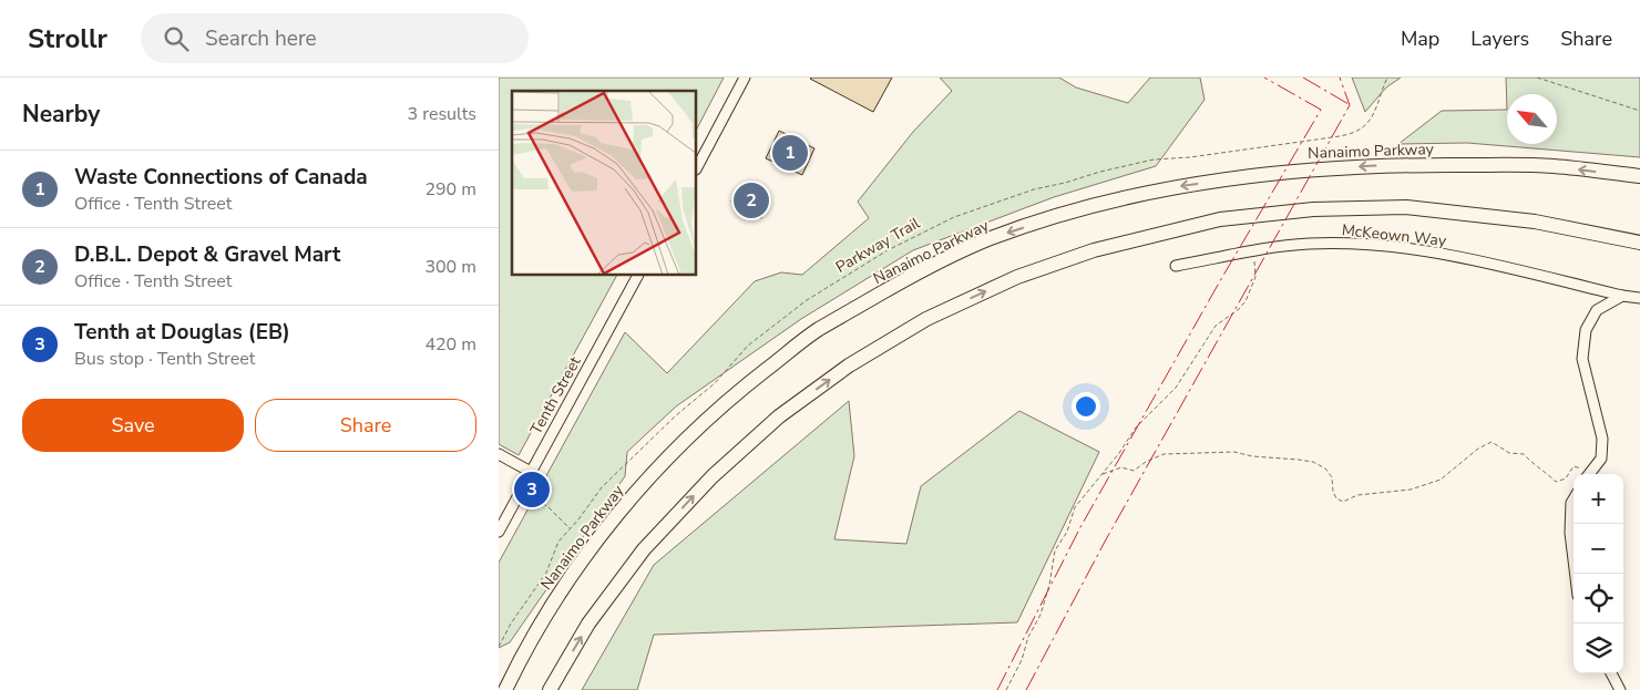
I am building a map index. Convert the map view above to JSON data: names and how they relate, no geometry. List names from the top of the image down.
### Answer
{
  "streets": {
    "highway": ["Nanaimo Parkway"],
    "street": ["McKeown Way", "Tenth Street"],
    "path": ["Parkway Trail"]
  },
  "north": "top left",
  "page": {
    "header": "Strollr",
    "search": "Search here",
    "nav": ["Map", "Layers", "Share"],
    "heading": ["Nearby", "3 results"],
    "pins": ["1", "2", "3"],
    "list": [
      {
        "mark": "1",
        "name": "Waste Connections of Canada",
        "note": "Office · Tenth Street",
        "value": "290 m"
      },
      {
        "mark": "2",
        "name": "D.B.L. Depot & Gravel Mart",
        "note": "Office · Tenth Street",
        "value": "300 m"
      },
      {
        "mark": "3",
        "name": "Tenth at Douglas (EB)",
        "note": "Bus stop · Tenth Street",
        "value": "420 m"
      }
    ],
    "buttons": ["Save", "Share"],
    "map_buttons": ["+", "−"]
  }
}
